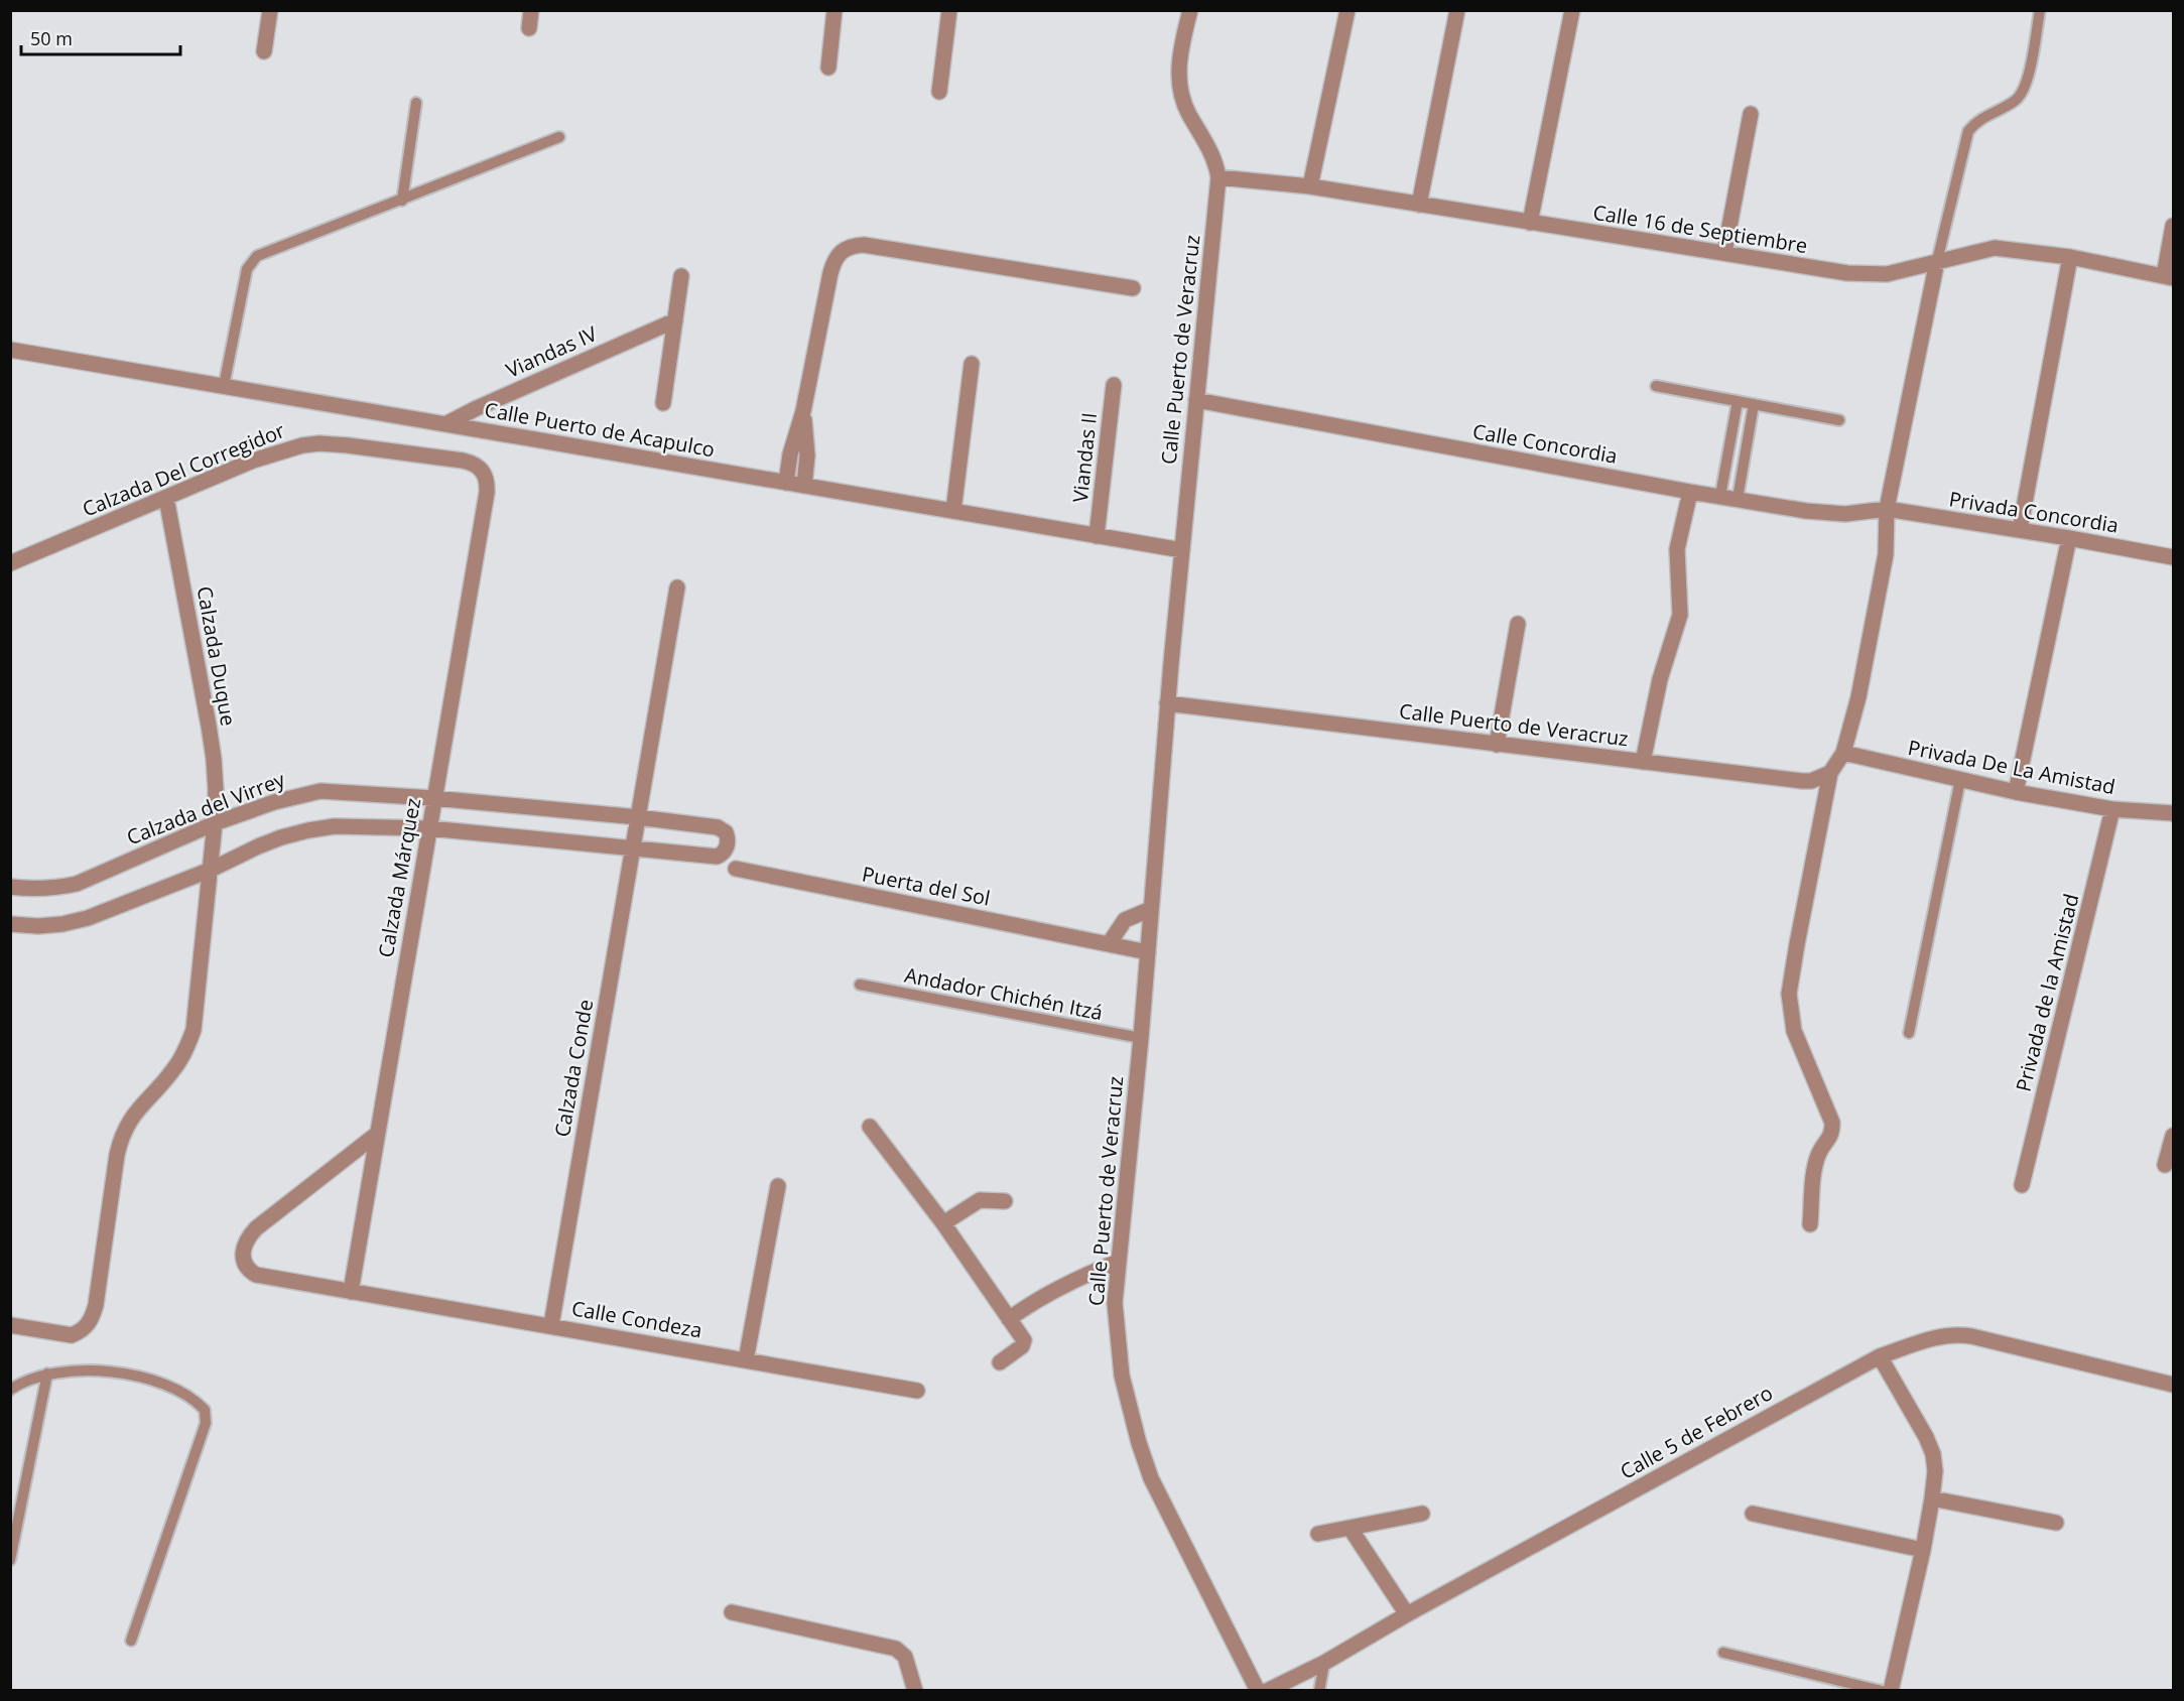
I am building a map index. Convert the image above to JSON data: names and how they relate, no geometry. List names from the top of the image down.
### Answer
{
  "streets": {
    "street": [
      "Calle 16 de Septiembre",
      "Calle Puerto de Veracruz",
      "Viandas IV",
      "Calle Puerto de Acapulco",
      "Calle Concordia",
      "Viandas II",
      "Calzada Del Corregidor",
      "Privada Concordia",
      "Calzada Duque",
      "Privada De La Amistad",
      "Calzada del Virrey",
      "Calzada Márquez",
      "Puerta del Sol",
      "Privada de la Amistad",
      "Calzada Conde",
      "Calle Condeza",
      "Calle 5 de Febrero"
    ],
    "lane": ["Andador Chichén Itzá"]
  },
  "crossings": [
    ["Calle 16 de Septiembre", "Calle Puerto de Veracruz"],
    ["Calle Puerto de Veracruz", "Calle Puerto de Acapulco"],
    ["Calle Puerto de Veracruz", "Calle Concordia"],
    ["Calle Puerto de Veracruz", "Puerta del Sol"],
    ["Calle Puerto de Veracruz", "Andador Chichén Itzá"],
    ["Viandas IV", "Calle Puerto de Acapulco"],
    ["Calle Puerto de Acapulco", "Viandas II"],
    ["Calle Concordia", "Privada Concordia"],
    ["Calzada Del Corregidor", "Calzada Duque"],
    ["Calzada Del Corregidor", "Calzada Márquez"],
    ["Privada Concordia", "Privada de la Amistad"],
    ["Calzada Duque", "Calzada del Virrey"],
    ["Privada De La Amistad", "Privada de la Amistad"],
    ["Calzada del Virrey", "Calzada Márquez"],
    ["Calzada del Virrey", "Calzada Conde"],
    ["Calzada Márquez", "Calle Condeza"],
    ["Calzada Conde", "Calle Condeza"]
  ],
  "scale_bar": "50 m"
}
